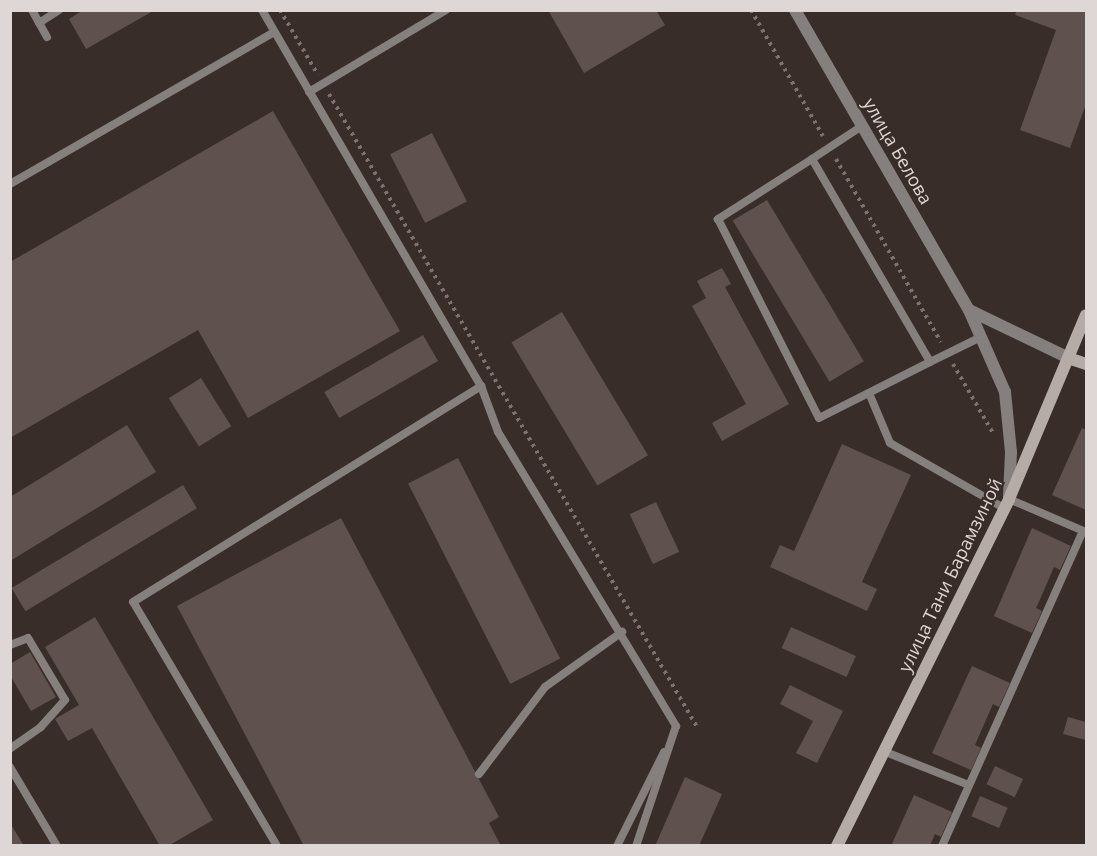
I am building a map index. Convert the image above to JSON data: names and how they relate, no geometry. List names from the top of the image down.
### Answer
{
  "streets": {
    "street": ["улица Белова", "улица Тани Барамзиной"]
  },
  "crossings": [
    ["улица Белова", "улица Тани Барамзиной"]
  ]
}
